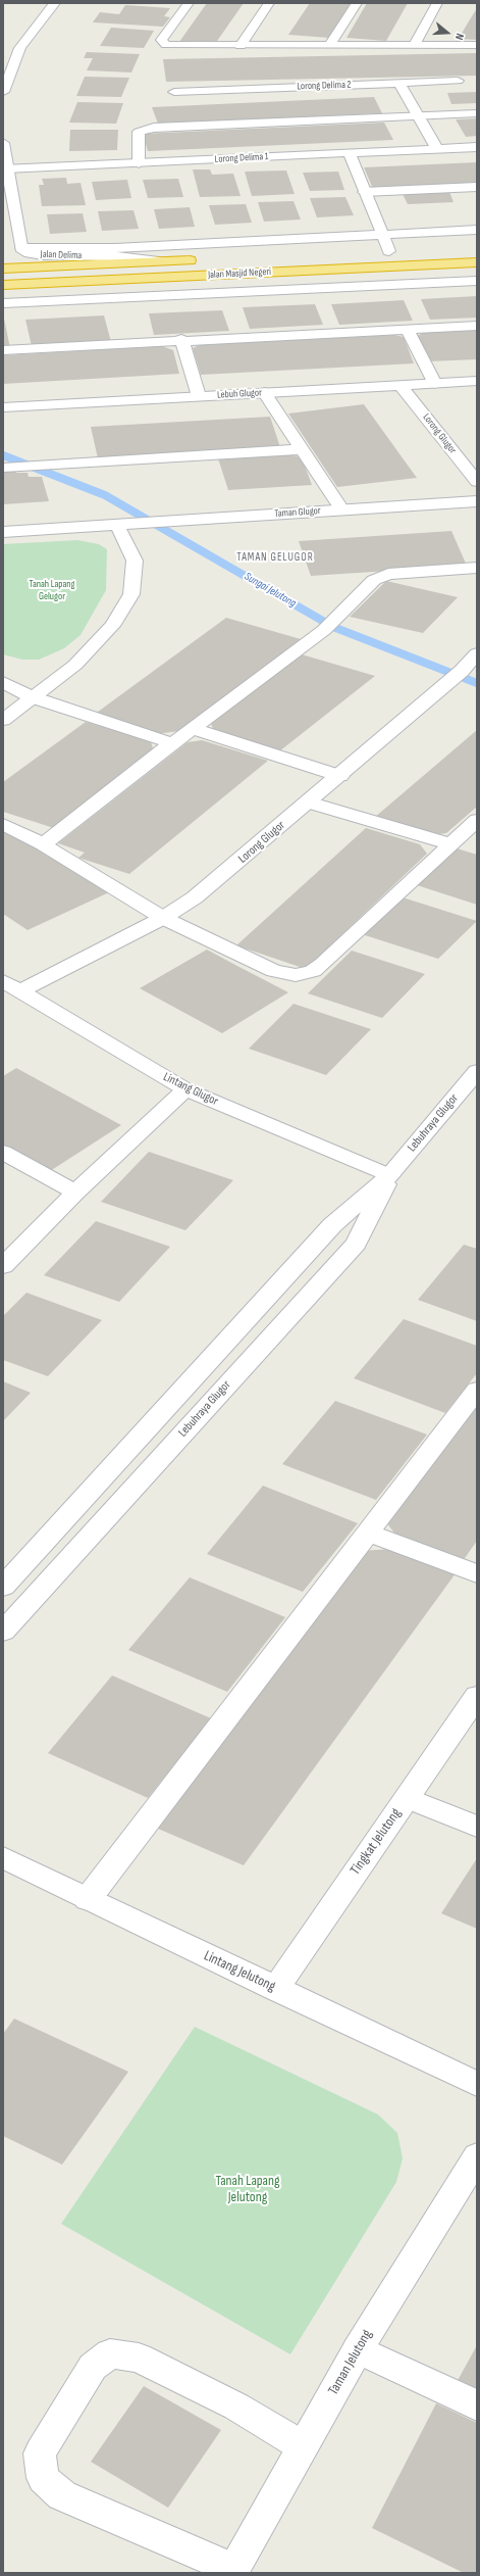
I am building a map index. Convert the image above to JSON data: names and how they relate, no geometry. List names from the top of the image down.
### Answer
{
  "streets": {
    "highway": ["Jalan Masjid Negeri"],
    "street": [
      "Lorong Delima 2",
      "Lorong Delima 1",
      "Jalan Delima",
      "Lebuh Glugor",
      "Lorong Glugor",
      "Taman Glugor",
      "Lintang Glugor",
      "Lebuhraya Glugor",
      "Tingkat Jelutong",
      "Lintang Jelutong",
      "Taman Jelutong"
    ]
  },
  "crossings": [
    ["Jalan Delima", "Jalan Masjid Negeri"],
    ["Lebuh Glugor", "Lorong Glugor"],
    ["Lorong Glugor", "Lintang Glugor"],
    ["Lintang Glugor", "Lebuhraya Glugor"],
    ["Tingkat Jelutong", "Lintang Jelutong"]
  ],
  "districts": ["TAMAN GELUGOR"],
  "water": ["Sungai Jelutong"],
  "parks": ["Tanah Lapang Gelugor", "Tanah Lapang Jelutong"],
  "north": "right"
}
